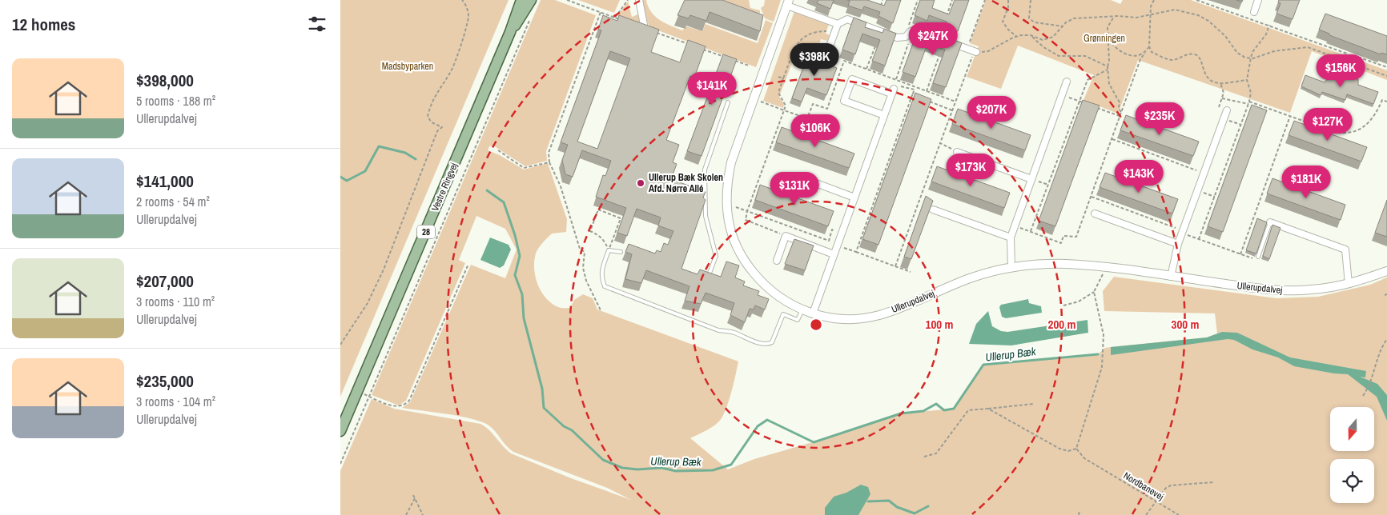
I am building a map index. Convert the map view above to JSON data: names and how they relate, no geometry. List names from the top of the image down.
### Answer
{
  "streets": {
    "main road": ["Vestre Ringvej", "28"],
    "street": ["Ullerupdalvej"],
    "path": ["Nordbanevej"]
  },
  "water": ["Ullerup Bæk"],
  "parks": ["Grønningen", "Madsbyparken"],
  "places": ["Ullerup Bæk Skolen Afd. Nørre Allé"],
  "north": "bottom",
  "page": {
    "heading": "12 homes",
    "price": [
      "$247K",
      "$398K",
      "$156K",
      "$141K",
      "$207K",
      "$235K",
      "$127K",
      "$106K",
      "$173K",
      "$143K",
      "$181K",
      "$131K"
    ],
    "list": [
      {
        "name": "$398,000",
        "note": "5 rooms · 188 m² · Ullerupdalvej"
      },
      {
        "name": "$141,000",
        "note": "2 rooms · 54 m² · Ullerupdalvej"
      },
      {
        "name": "$207,000",
        "note": "3 rooms · 110 m² · Ullerupdalvej"
      },
      {
        "name": "$235,000",
        "note": "3 rooms · 104 m² · Ullerupdalvej"
      }
    ]
  },
  "rings": ["100 m", "200 m", "300 m"]
}
